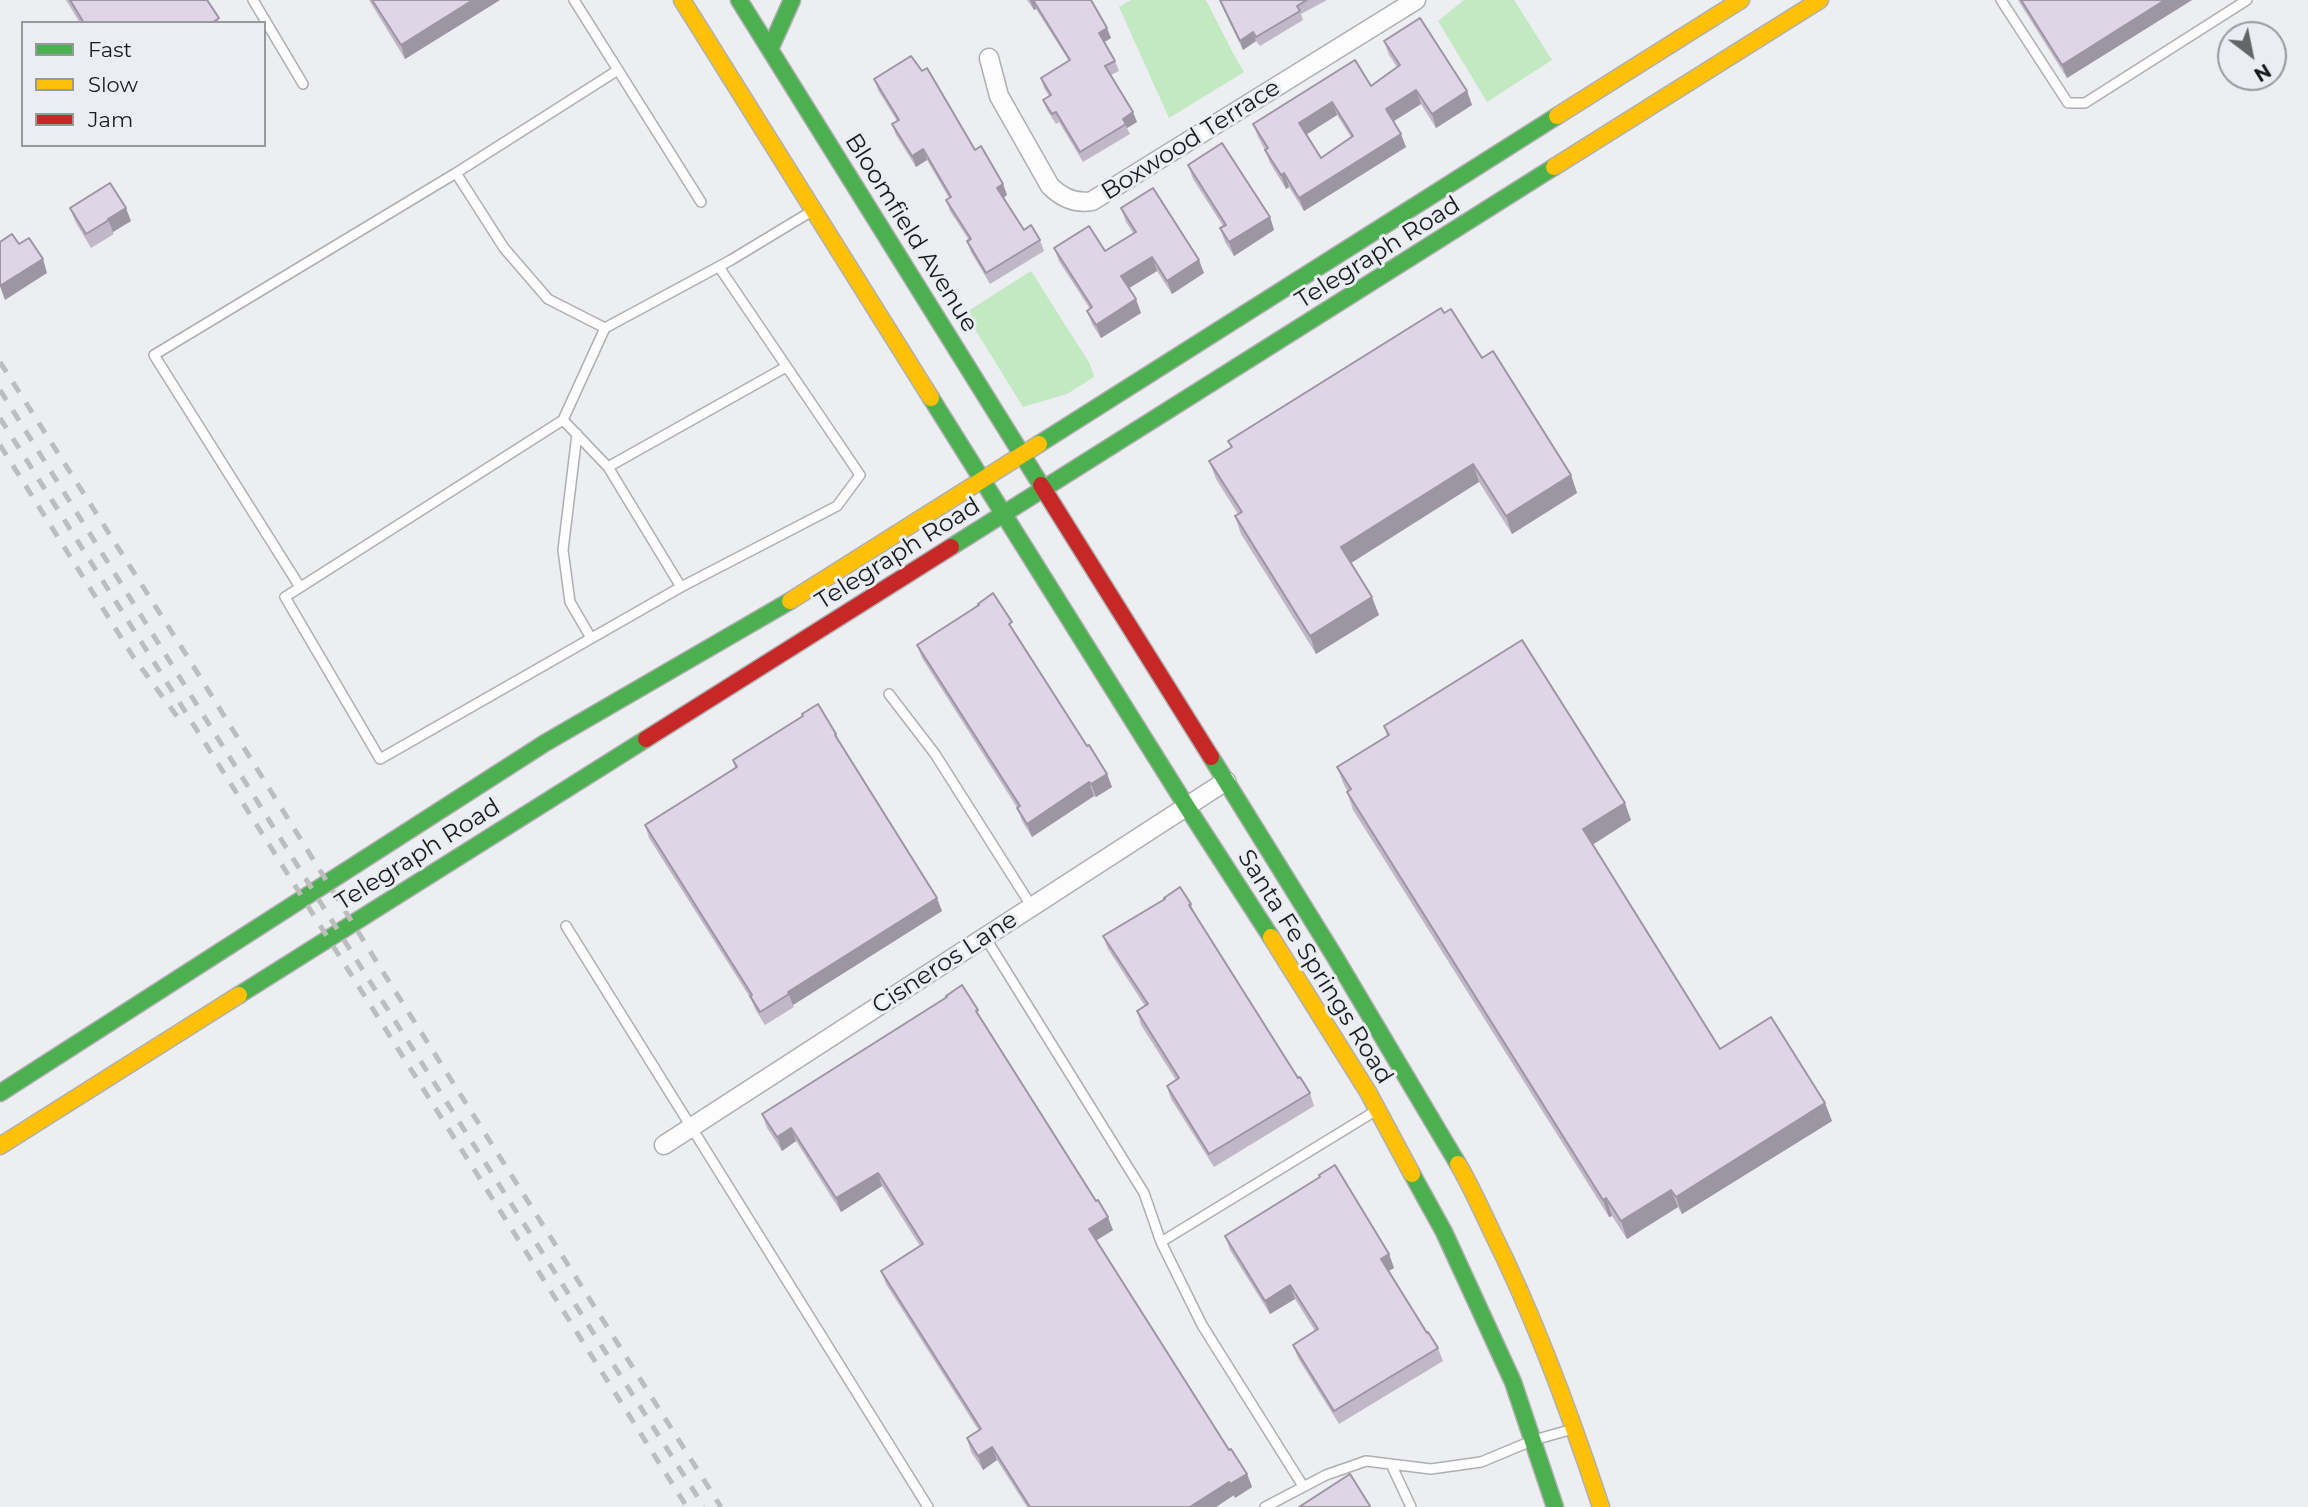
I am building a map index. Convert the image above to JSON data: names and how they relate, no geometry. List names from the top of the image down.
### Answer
{
  "streets": {
    "main road": ["Bloomfield Avenue", "Telegraph Road", "Santa Fe Springs Road"],
    "street": ["Boxwood Terrace", "Cisneros Lane"]
  },
  "crossings": [
    ["Bloomfield Avenue", "Telegraph Road"],
    ["Bloomfield Avenue", "Santa Fe Springs Road"],
    ["Telegraph Road", "Santa Fe Springs Road"],
    ["Cisneros Lane", "Santa Fe Springs Road"]
  ],
  "legend": ["Fast", "Slow", "Jam"],
  "north": "bottom right"
}
